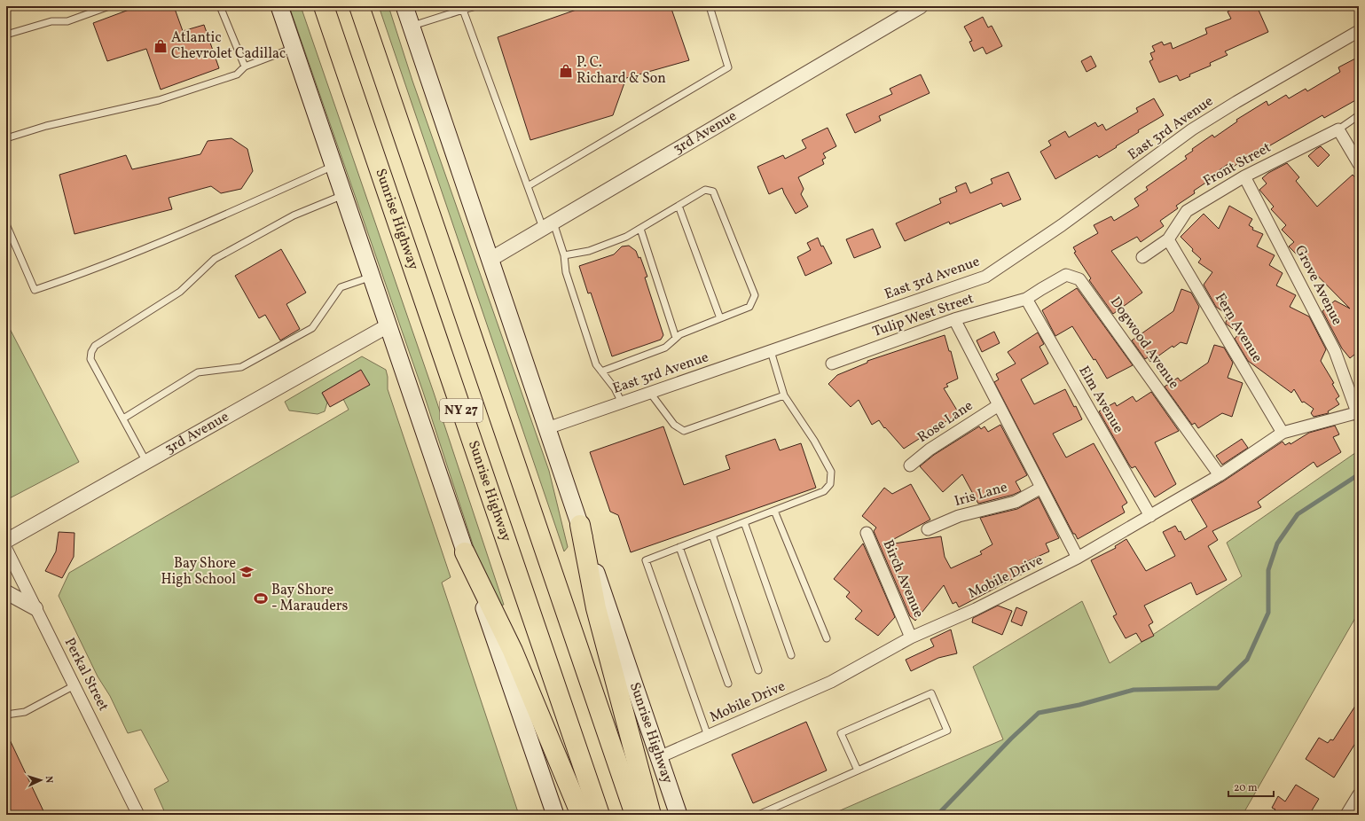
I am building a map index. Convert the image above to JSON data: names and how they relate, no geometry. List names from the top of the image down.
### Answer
{
  "streets": {
    "highway": ["Sunrise Highway", "NY 27"],
    "street": [
      "East 3rd Avenue",
      "3rd Avenue",
      "Front Street",
      "Grove Avenue",
      "Tulip West Street",
      "Fern Avenue",
      "Dogwood Avenue",
      "Elm Avenue",
      "Rose Lane",
      "Iris Lane",
      "Mobile Drive",
      "Birch Avenue",
      "Perkal Street"
    ]
  },
  "crossings": [
    ["East 3rd Avenue", "Sunrise Highway"],
    ["3rd Avenue", "Sunrise Highway"],
    ["Front Street", "Grove Avenue"],
    ["Front Street", "Fern Avenue"],
    ["Sunrise Highway", "Mobile Drive"],
    ["Grove Avenue", "Mobile Drive"],
    ["Tulip West Street", "Dogwood Avenue"],
    ["Tulip West Street", "Elm Avenue"],
    ["Fern Avenue", "Mobile Drive"],
    ["Dogwood Avenue", "Elm Avenue"],
    ["Dogwood Avenue", "Mobile Drive"],
    ["Elm Avenue", "Mobile Drive"],
    ["Mobile Drive", "Birch Avenue"]
  ],
  "places": {
    "shop": ["Atlantic Chevrolet Cadillac", "P. C. Richard & Son"],
    "school or university": ["Bay Shore High School"],
    "sports": ["Bay Shore - Marauders"]
  },
  "scale_bar": "20 m",
  "north": "right"
}
